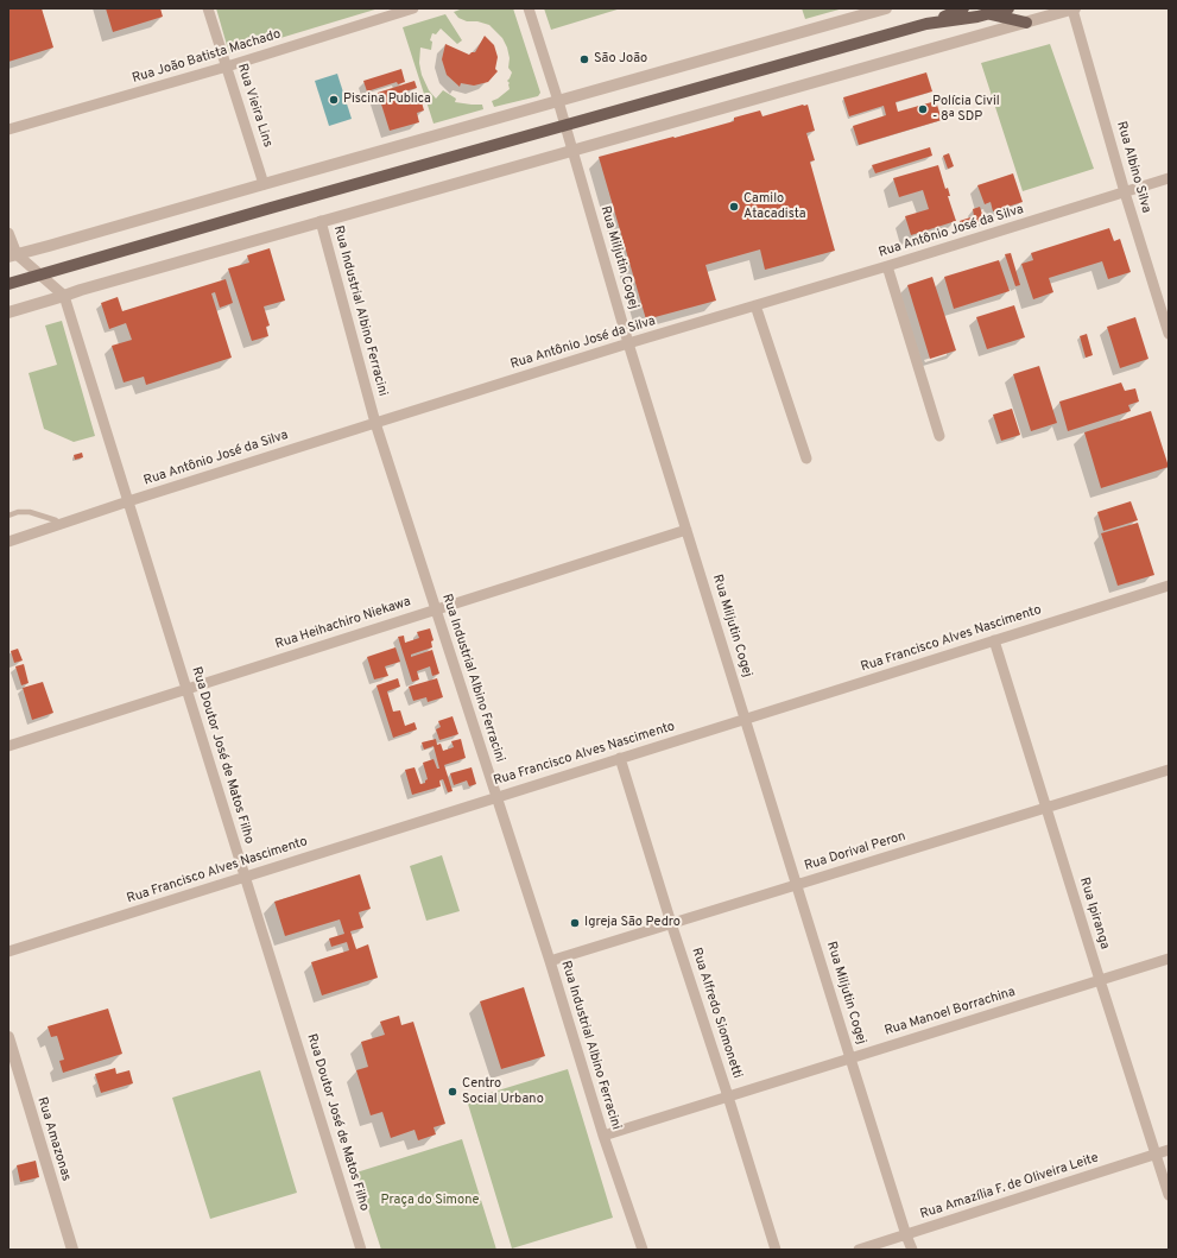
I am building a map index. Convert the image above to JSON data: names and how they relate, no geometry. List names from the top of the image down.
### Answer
{
  "streets": {
    "street": [
      "Rua João Batista Machado",
      "Rua Vieira Lins",
      "Rua Albino Silva",
      "Rua Antônio José da Silva",
      "Rua Miljutin Cogej",
      "Rua Industrial Albino Ferracini",
      "Rua Heihachiro Niekawa",
      "Rua Francisco Alves Nascimento",
      "Rua Doutor José de Matos Filho",
      "Rua Dorival Peron",
      "Rua Ipiranga",
      "Rua Manoel Borrachina",
      "Rua Alfredo Siomonetti",
      "Rua Amazonas",
      "Rua Amazília F. de Oliveira Leite"
    ]
  },
  "crossings": [
    ["Rua João Batista Machado", "Rua Vieira Lins"],
    ["Rua Albino Silva", "Rua Antônio José da Silva"],
    ["Rua Antônio José da Silva", "Rua Miljutin Cogej"],
    ["Rua Antônio José da Silva", "Rua Industrial Albino Ferracini"],
    ["Rua Antônio José da Silva", "Rua Doutor José de Matos Filho"],
    ["Rua Miljutin Cogej", "Rua Heihachiro Niekawa"],
    ["Rua Miljutin Cogej", "Rua Francisco Alves Nascimento"],
    ["Rua Miljutin Cogej", "Rua Dorival Peron"],
    ["Rua Miljutin Cogej", "Rua Manoel Borrachina"],
    ["Rua Miljutin Cogej", "Rua Amazília F. de Oliveira Leite"],
    ["Rua Industrial Albino Ferracini", "Rua Heihachiro Niekawa"],
    ["Rua Industrial Albino Ferracini", "Rua Francisco Alves Nascimento"],
    ["Rua Industrial Albino Ferracini", "Rua Dorival Peron"],
    ["Rua Industrial Albino Ferracini", "Rua Manoel Borrachina"],
    ["Rua Heihachiro Niekawa", "Rua Doutor José de Matos Filho"],
    ["Rua Francisco Alves Nascimento", "Rua Doutor José de Matos Filho"],
    ["Rua Francisco Alves Nascimento", "Rua Ipiranga"],
    ["Rua Francisco Alves Nascimento", "Rua Alfredo Siomonetti"],
    ["Rua Dorival Peron", "Rua Ipiranga"],
    ["Rua Dorival Peron", "Rua Alfredo Siomonetti"],
    ["Rua Ipiranga", "Rua Manoel Borrachina"],
    ["Rua Ipiranga", "Rua Amazília F. de Oliveira Leite"],
    ["Rua Manoel Borrachina", "Rua Alfredo Siomonetti"]
  ],
  "parks": ["Praça do Simone"],
  "places": [
    "São João",
    "Piscina Publica",
    "Polícia Civil - 8ª SDP",
    "Camilo Atacadista",
    "Igreja São Pedro",
    "Centro Social Urbano"
  ]
}
